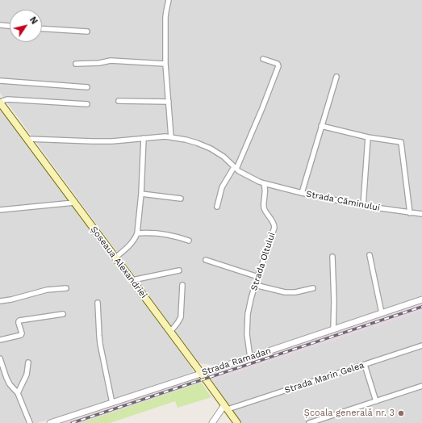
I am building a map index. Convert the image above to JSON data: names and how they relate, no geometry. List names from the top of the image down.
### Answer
{
  "streets": {
    "main road": ["Șoseaua Alexandriei"],
    "street": [
      "Strada Căminului",
      "Strada Oltului",
      "Strada Ramadan",
      "Strada Marin Gelea"
    ]
  },
  "crossings": [
    ["Strada Căminului", "Strada Oltului"],
    ["Strada Oltului", "Strada Ramadan"],
    ["Șoseaua Alexandriei", "Strada Ramadan"],
    ["Șoseaua Alexandriei", "Strada Marin Gelea"]
  ],
  "places": ["Școala generală nr. 3"],
  "north": "top right"
}
